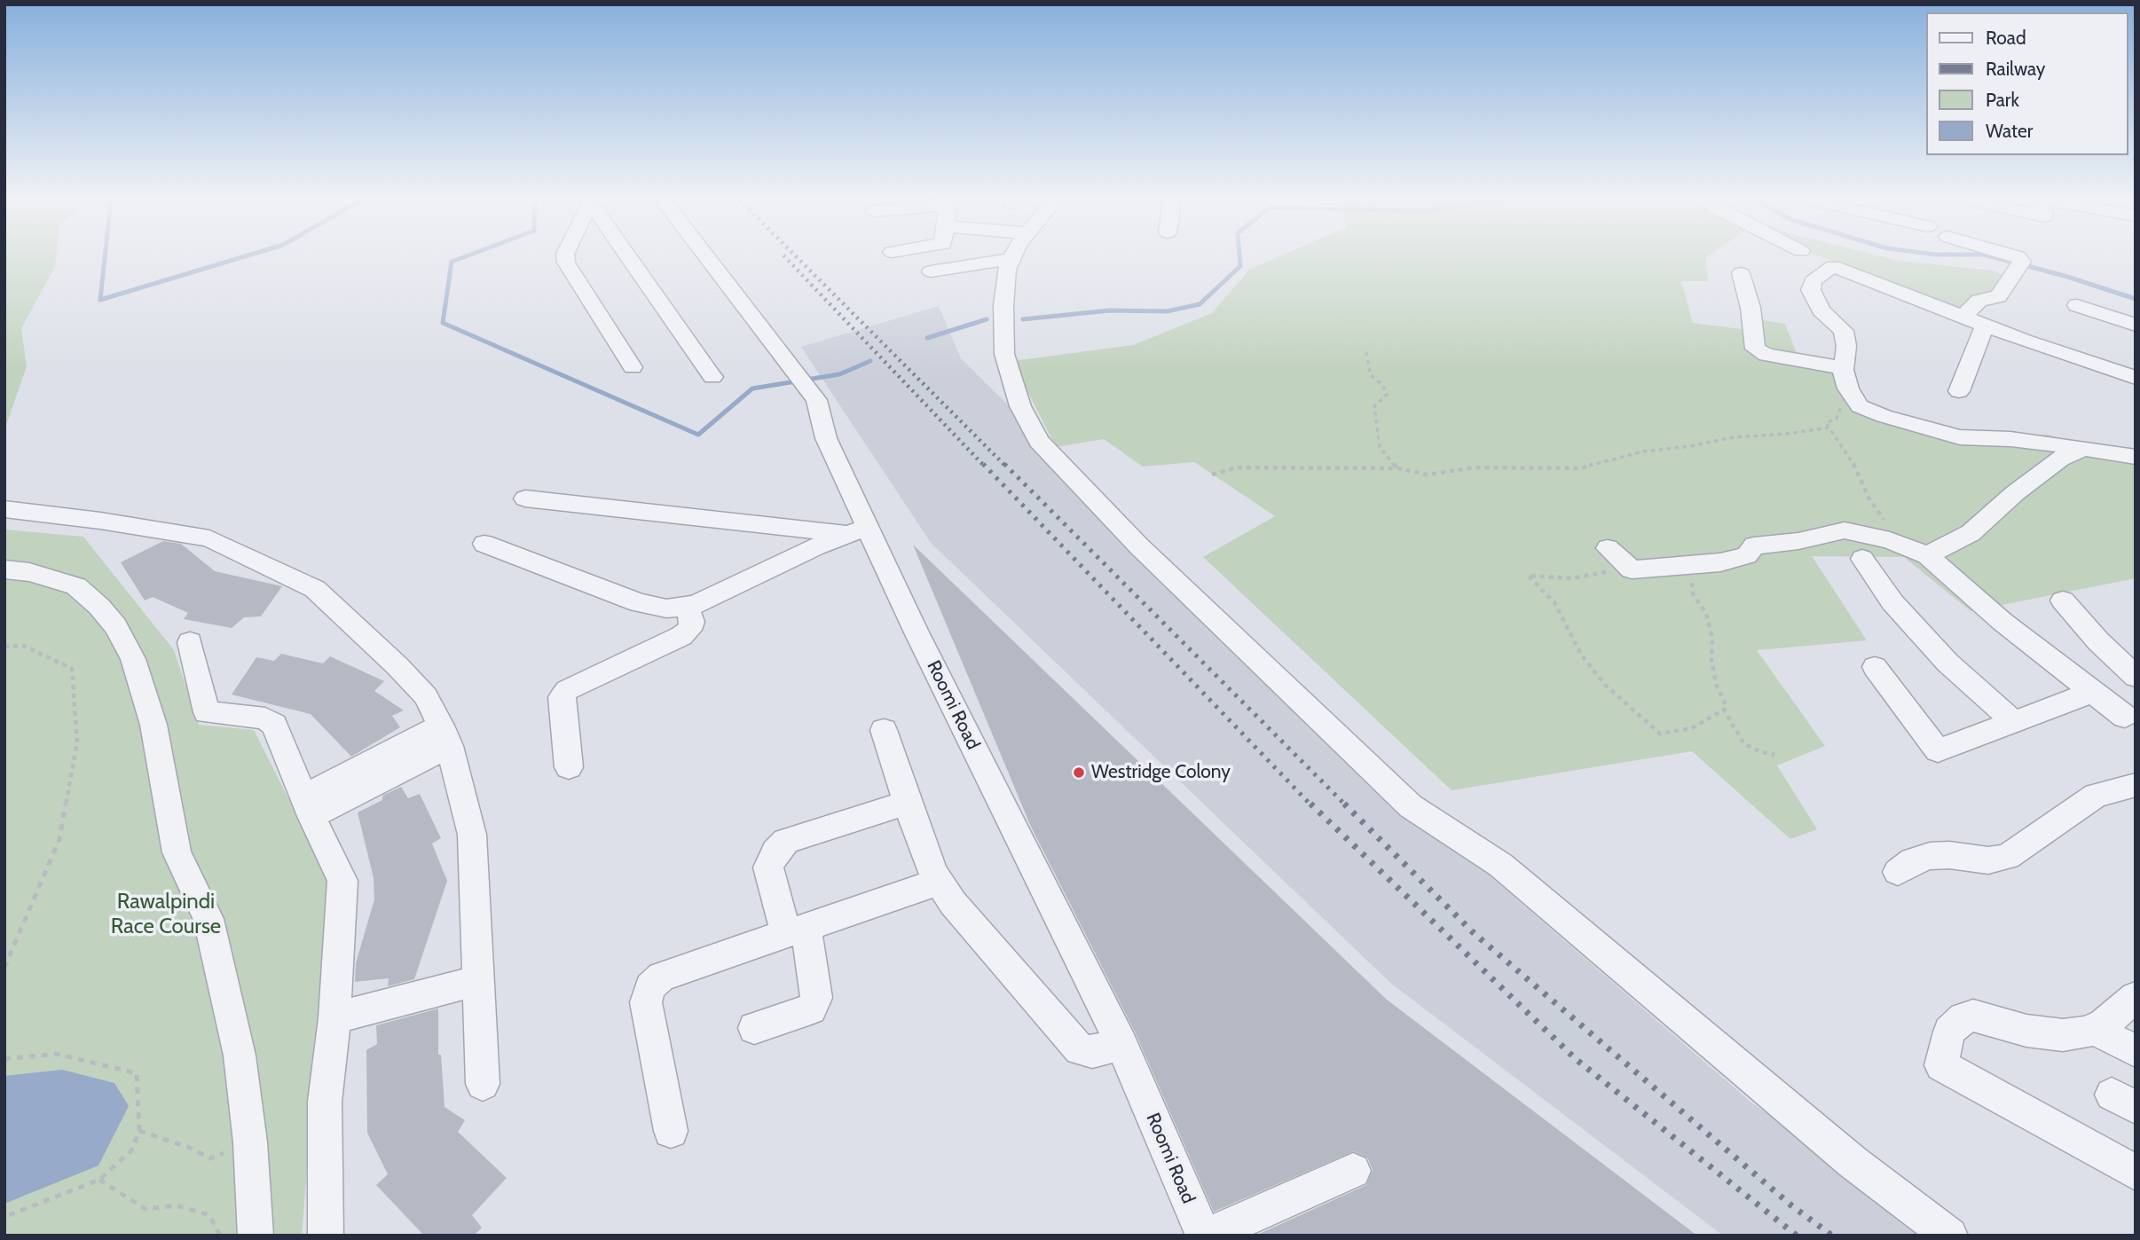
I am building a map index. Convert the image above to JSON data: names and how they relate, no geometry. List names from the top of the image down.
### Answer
{
  "streets": {
    "street": ["Roomi Road"]
  },
  "parks": ["Rawalpindi Race Course"],
  "places": ["Westridge Colony"],
  "legend": [
    "Road",
    "Railway",
    "Park",
    "Water"
  ]
}
